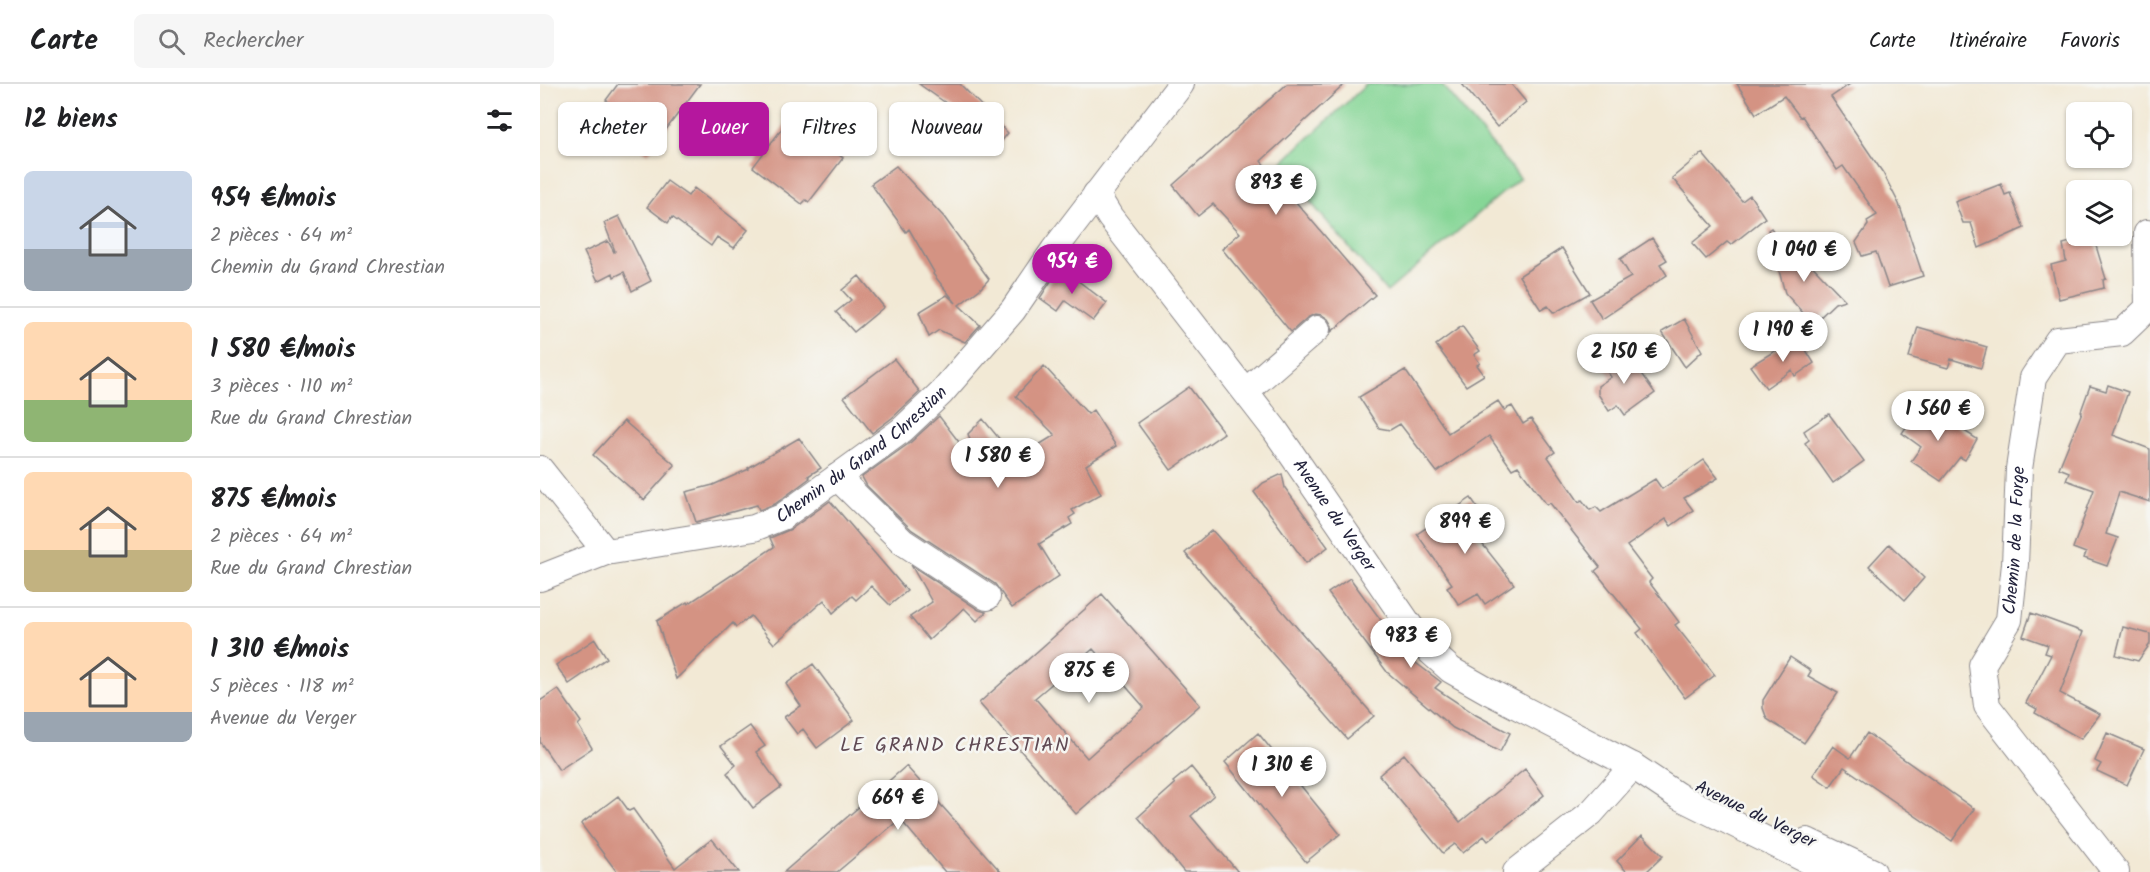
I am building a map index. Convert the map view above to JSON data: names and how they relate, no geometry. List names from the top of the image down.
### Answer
{
  "streets": {
    "street": ["Chemin du Grand Chrestian", "Avenue du Verger", "Chemin de la Forge"]
  },
  "crossings": [
    ["Chemin du Grand Chrestian", "Avenue du Verger"]
  ],
  "districts": ["LE GRAND CHRESTIAN"],
  "page": {
    "header": "Carte",
    "search": "Rechercher",
    "nav": ["Carte", "Itinéraire", "Favoris"],
    "heading": "12 biens",
    "chip": [
      "Acheter",
      "Louer",
      "Filtres",
      "Nouveau"
    ],
    "list": [
      {
        "name": "954 €/mois",
        "note": "2 pièces · 64 m² · Chemin du Grand Chrestian"
      },
      {
        "name": "1 580 €/mois",
        "note": "3 pièces · 110 m² · Rue du Grand Chrestian"
      },
      {
        "name": "875 €/mois",
        "note": "2 pièces · 64 m² · Rue du Grand Chrestian"
      },
      {
        "name": "1 310 €/mois",
        "note": "5 pièces · 118 m² · Avenue du Verger"
      }
    ],
    "price": [
      "893 €",
      "1 040 €",
      "954 €",
      "1 190 €",
      "2 150 €",
      "1 560 €",
      "1 580 €",
      "899 €",
      "983 €",
      "875 €",
      "1 310 €",
      "669 €"
    ]
  }
}
